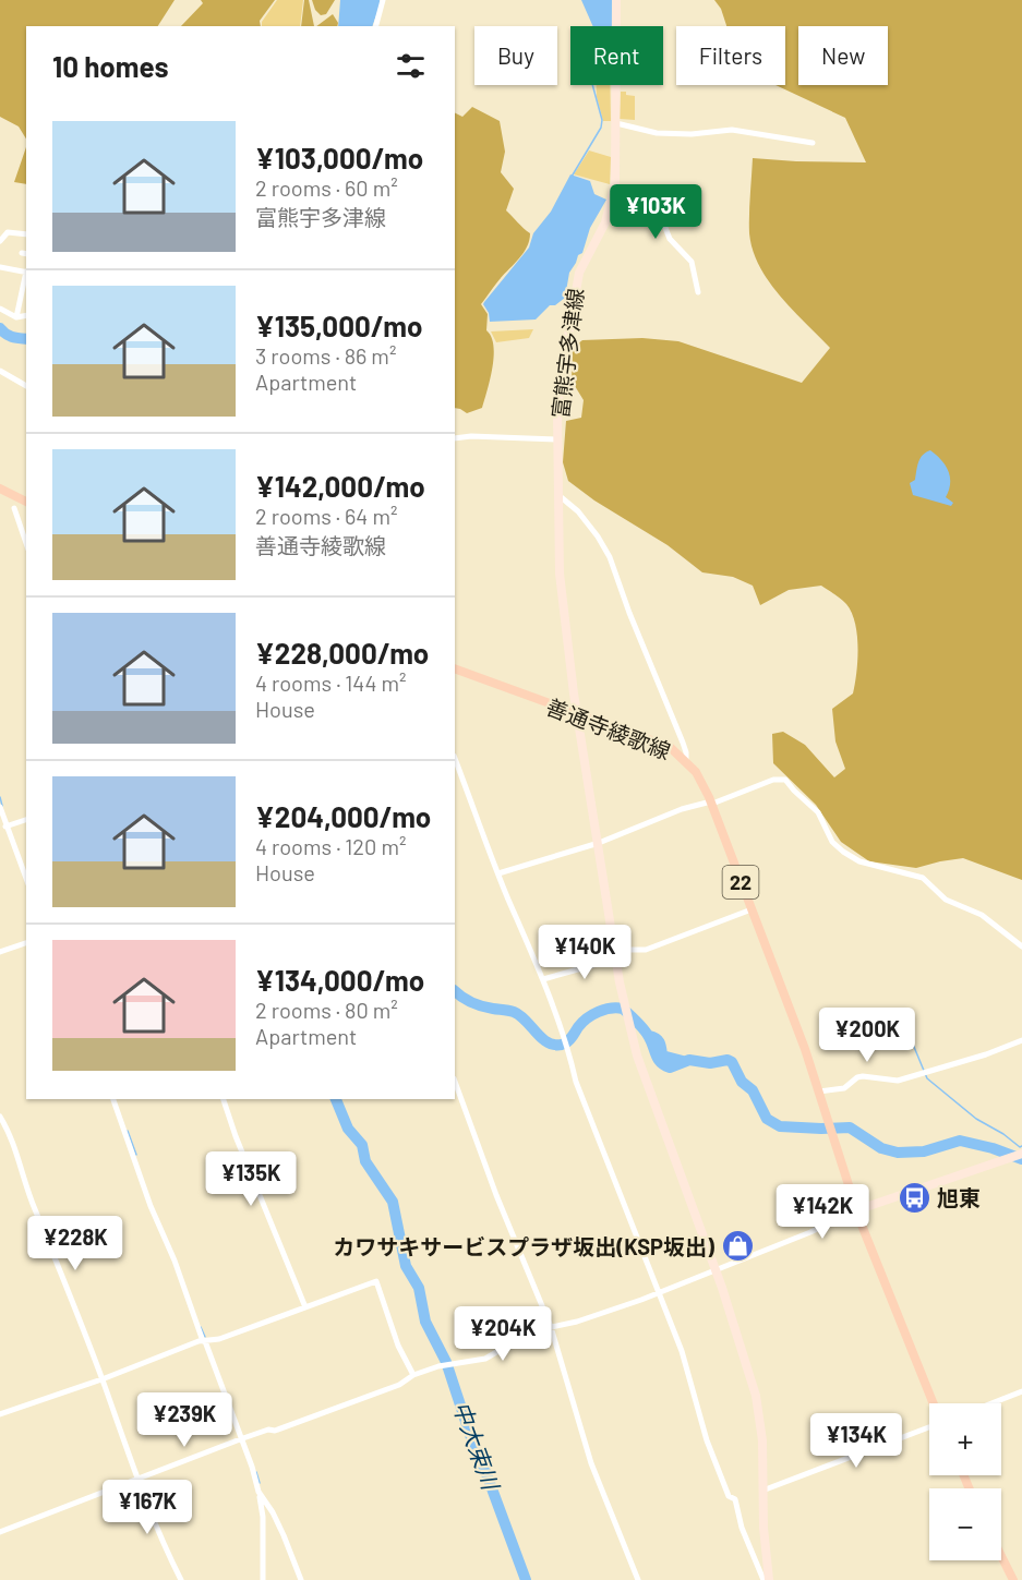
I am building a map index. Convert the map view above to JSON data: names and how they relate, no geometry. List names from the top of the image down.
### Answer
{
  "streets": {
    "main road": ["善通寺綾歌線", "22"],
    "street": ["富熊宇多津線"]
  },
  "crossings": [
    ["富熊宇多津線", "善通寺綾歌線"]
  ],
  "water": ["中大束川"],
  "places": {
    "bus stop": ["旭東"],
    "shop": ["カワサキサービスプラザ坂出(KSP坂出)"]
  },
  "page": {
    "chip": [
      "Buy",
      "Rent",
      "Filters",
      "New"
    ],
    "heading": "10 homes",
    "list": [
      {
        "name": "¥103,000/mo",
        "note": "2 rooms · 60 m² · 富熊宇多津線"
      },
      {
        "name": "¥135,000/mo",
        "note": "3 rooms · 86 m² · Apartment"
      },
      {
        "name": "¥142,000/mo",
        "note": "2 rooms · 64 m² · 善通寺綾歌線"
      },
      {
        "name": "¥228,000/mo",
        "note": "4 rooms · 144 m² · House"
      },
      {
        "name": "¥204,000/mo",
        "note": "4 rooms · 120 m² · House"
      },
      {
        "name": "¥134,000/mo",
        "note": "2 rooms · 80 m² · Apartment"
      }
    ],
    "price": [
      "¥103K",
      "¥140K",
      "¥200K",
      "¥135K",
      "¥142K",
      "¥228K",
      "¥204K",
      "¥239K",
      "¥134K",
      "¥167K"
    ],
    "map_buttons": ["+", "−"]
  }
}
